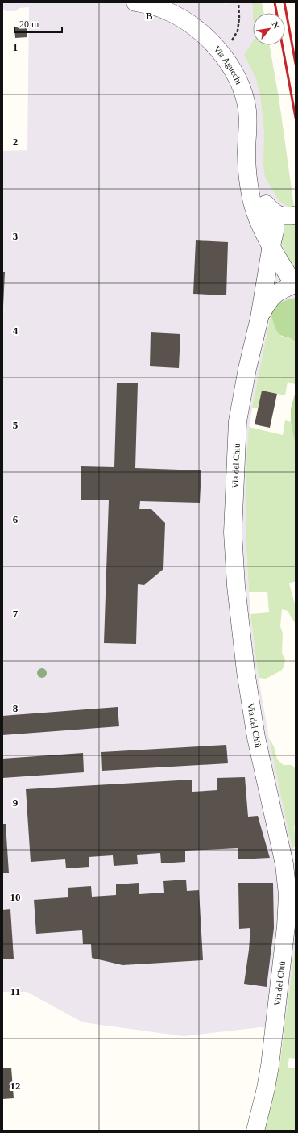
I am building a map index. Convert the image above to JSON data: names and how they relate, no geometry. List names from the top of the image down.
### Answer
{
  "streets": {
    "street": ["Via Agucchi", "Via del Chiù"]
  },
  "crossings": [
    ["Via Agucchi", "Via del Chiù"]
  ],
  "scale_bar": "20 m",
  "north": "top right",
  "grid": {
    "columns": ["B"],
    "rows": [
      "1",
      "2",
      "3",
      "4",
      "5",
      "6",
      "7",
      "8",
      "9",
      "10",
      "11",
      "12"
    ]
  }
}
